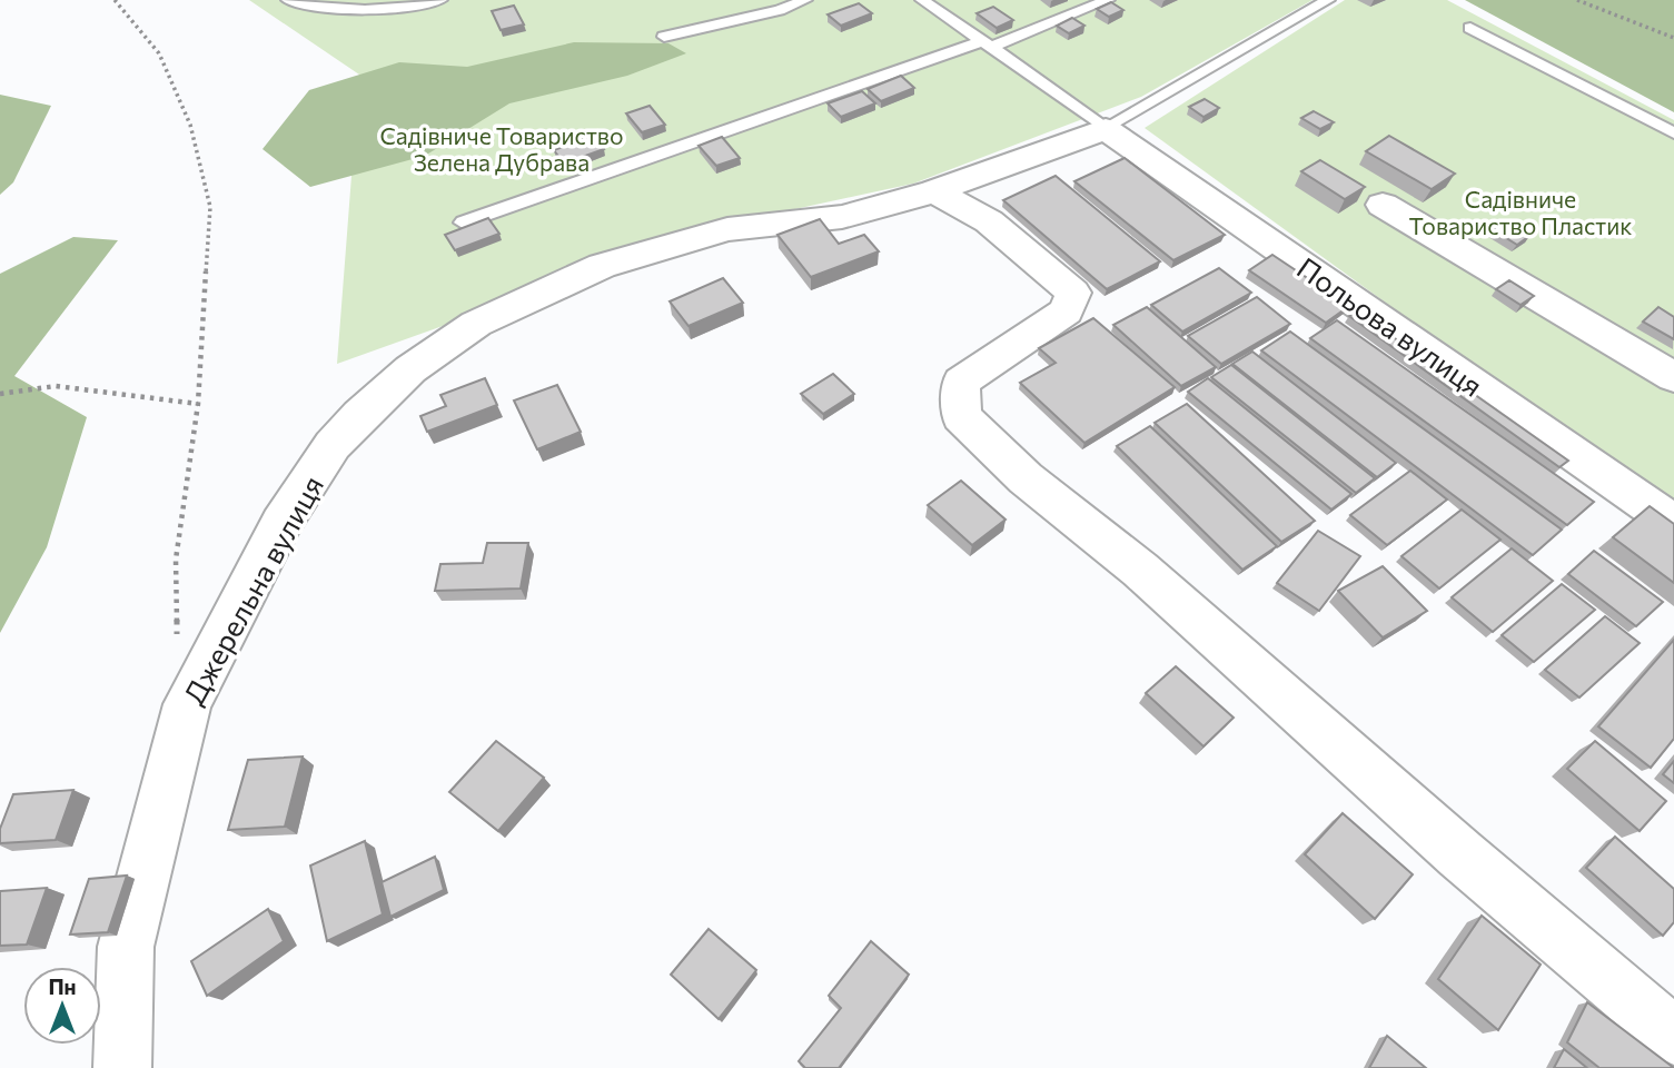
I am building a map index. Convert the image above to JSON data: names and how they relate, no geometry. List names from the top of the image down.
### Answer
{
  "streets": {
    "street": ["Польова вулиця", "Джерельна вулиця"]
  },
  "crossings": [
    ["Польова вулиця", "Джерельна вулиця"]
  ],
  "parks": ["Садівниче Товариство Зелена Дубрава", "Садівниче Товариство Пластик"],
  "north": "top"
}
